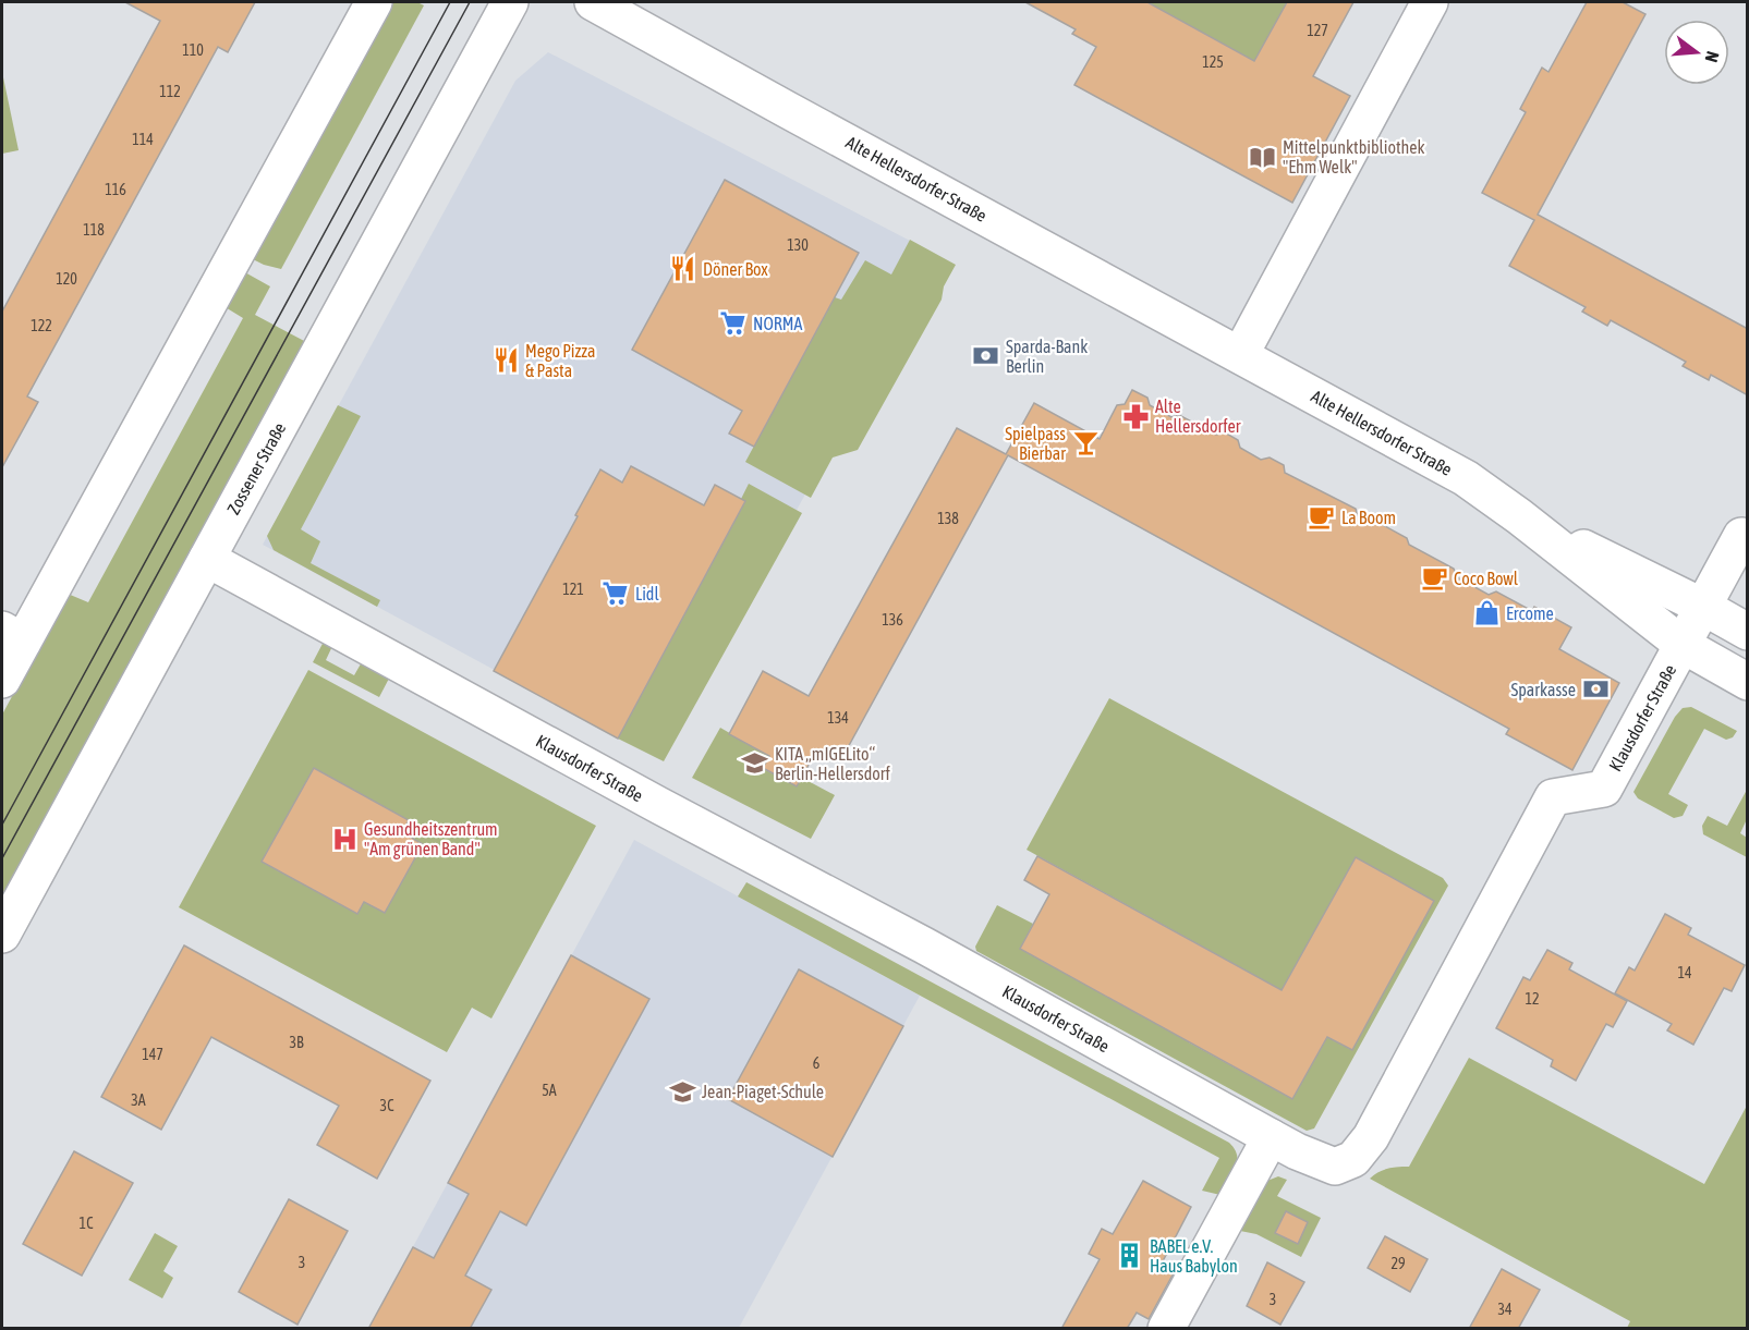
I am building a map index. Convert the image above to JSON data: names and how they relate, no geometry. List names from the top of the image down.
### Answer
{
  "streets": {
    "street": ["Alte Hellersdorfer Straße", "Zossener Straße", "Klausdorfer Straße"]
  },
  "crossings": [
    ["Alte Hellersdorfer Straße", "Klausdorfer Straße"],
    ["Zossener Straße", "Klausdorfer Straße"]
  ],
  "places": {
    "library": ["Mittelpunktbibliothek \"Ehm Welk\""],
    "restaurant": ["Döner Box", "Mego Pizza & Pasta"],
    "supermarket": ["NORMA", "Lidl"],
    "bank": ["Sparda-Bank Berlin", "Sparkasse"],
    "pharmacy": ["Alte Hellersdorfer"],
    "bar": ["Spielpass Bierbar"],
    "cafe": ["La Boom", "Coco Bowl"],
    "shop": ["Ercome"],
    "school or university": ["KITA „mIGELito“ Berlin-Hellersdorf", "Jean-Piaget-Schule"],
    "hospital": ["Gesundheitszentrum \"Am grünen Band\""],
    "building": ["BABEL e.V. Haus Babylon"]
  },
  "house_numbers": [
    "127",
    "110",
    "125",
    "112",
    "114",
    "116",
    "118",
    "130",
    "120",
    "122",
    "138",
    "121",
    "136",
    "134",
    "14",
    "12",
    "3B",
    "147",
    "6",
    "5A",
    "3A",
    "3C",
    "1C",
    "3",
    "29",
    "3",
    "34"
  ],
  "north": "right"
}
